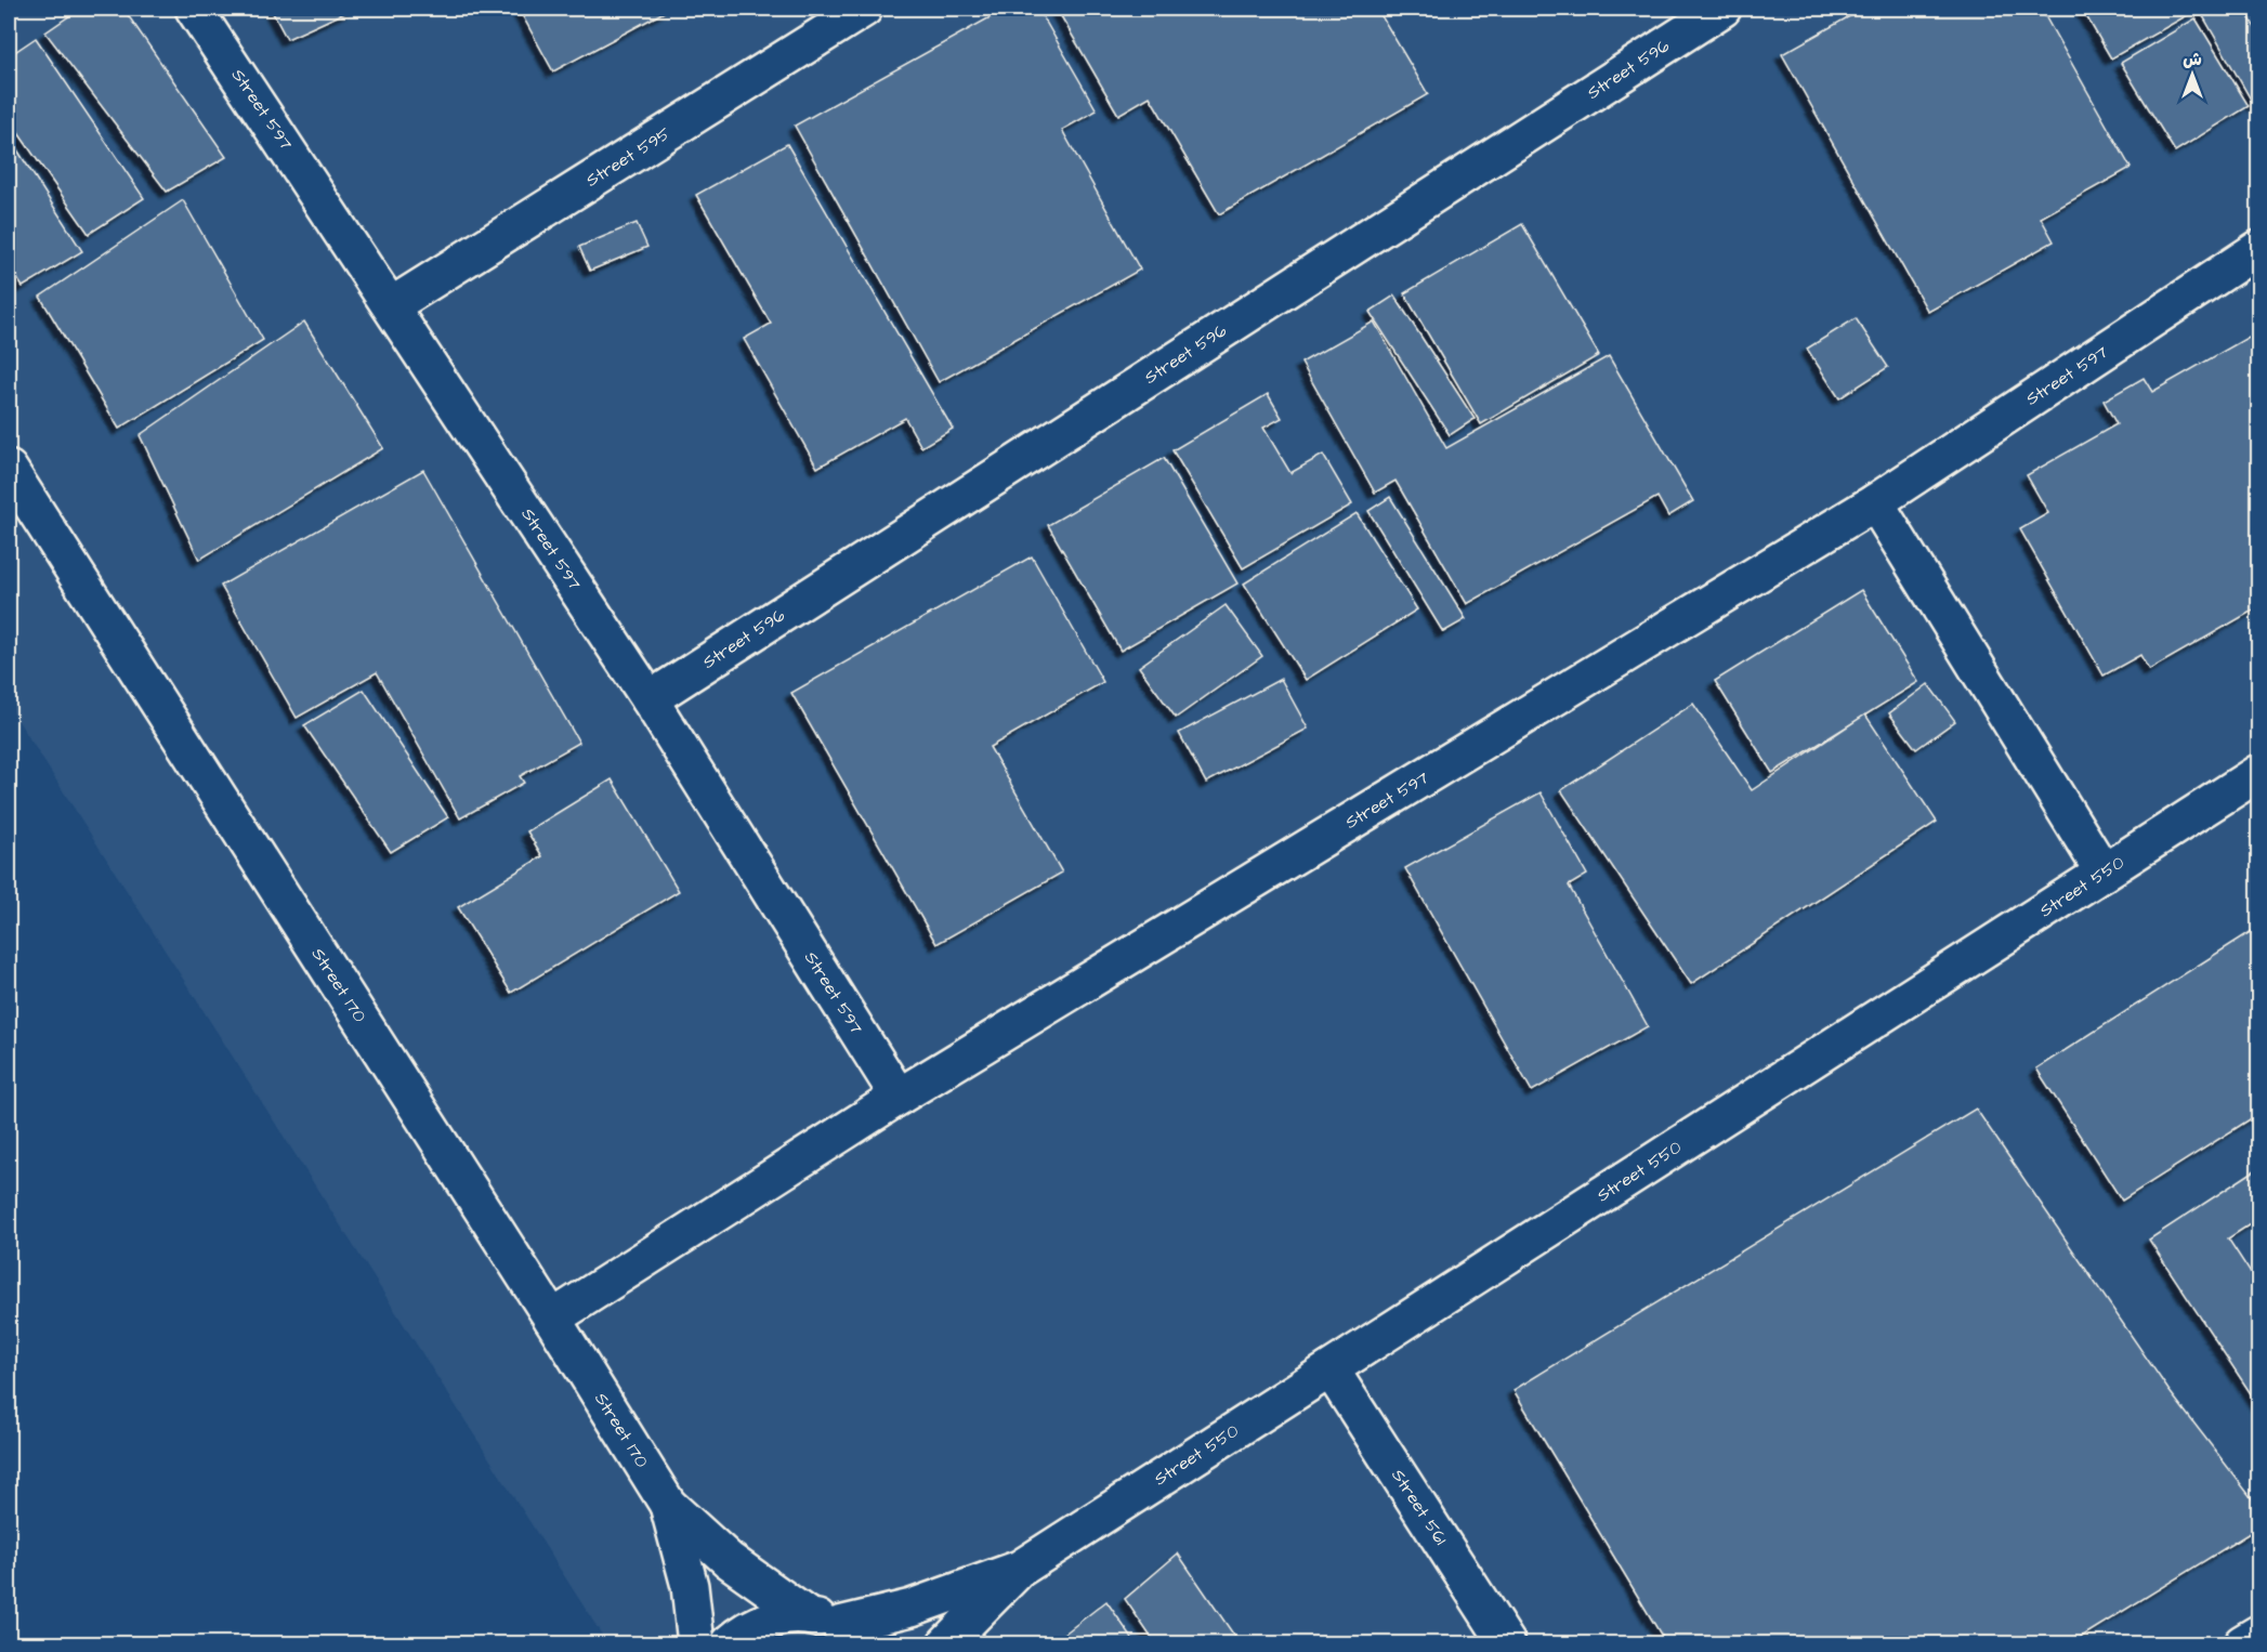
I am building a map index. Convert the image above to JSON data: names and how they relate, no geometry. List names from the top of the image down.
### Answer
{
  "streets": {
    "street": [
      "Street 596",
      "Street 597",
      "Street 595",
      "Street 550",
      "Street 170",
      "Street 561"
    ]
  },
  "crossings": [
    ["Street 596", "Street 597"],
    ["Street 597", "Street 595"],
    ["Street 597", "Street 170"],
    ["Street 550", "Street 170"],
    ["Street 550", "Street 561"]
  ],
  "north": "top"
}
